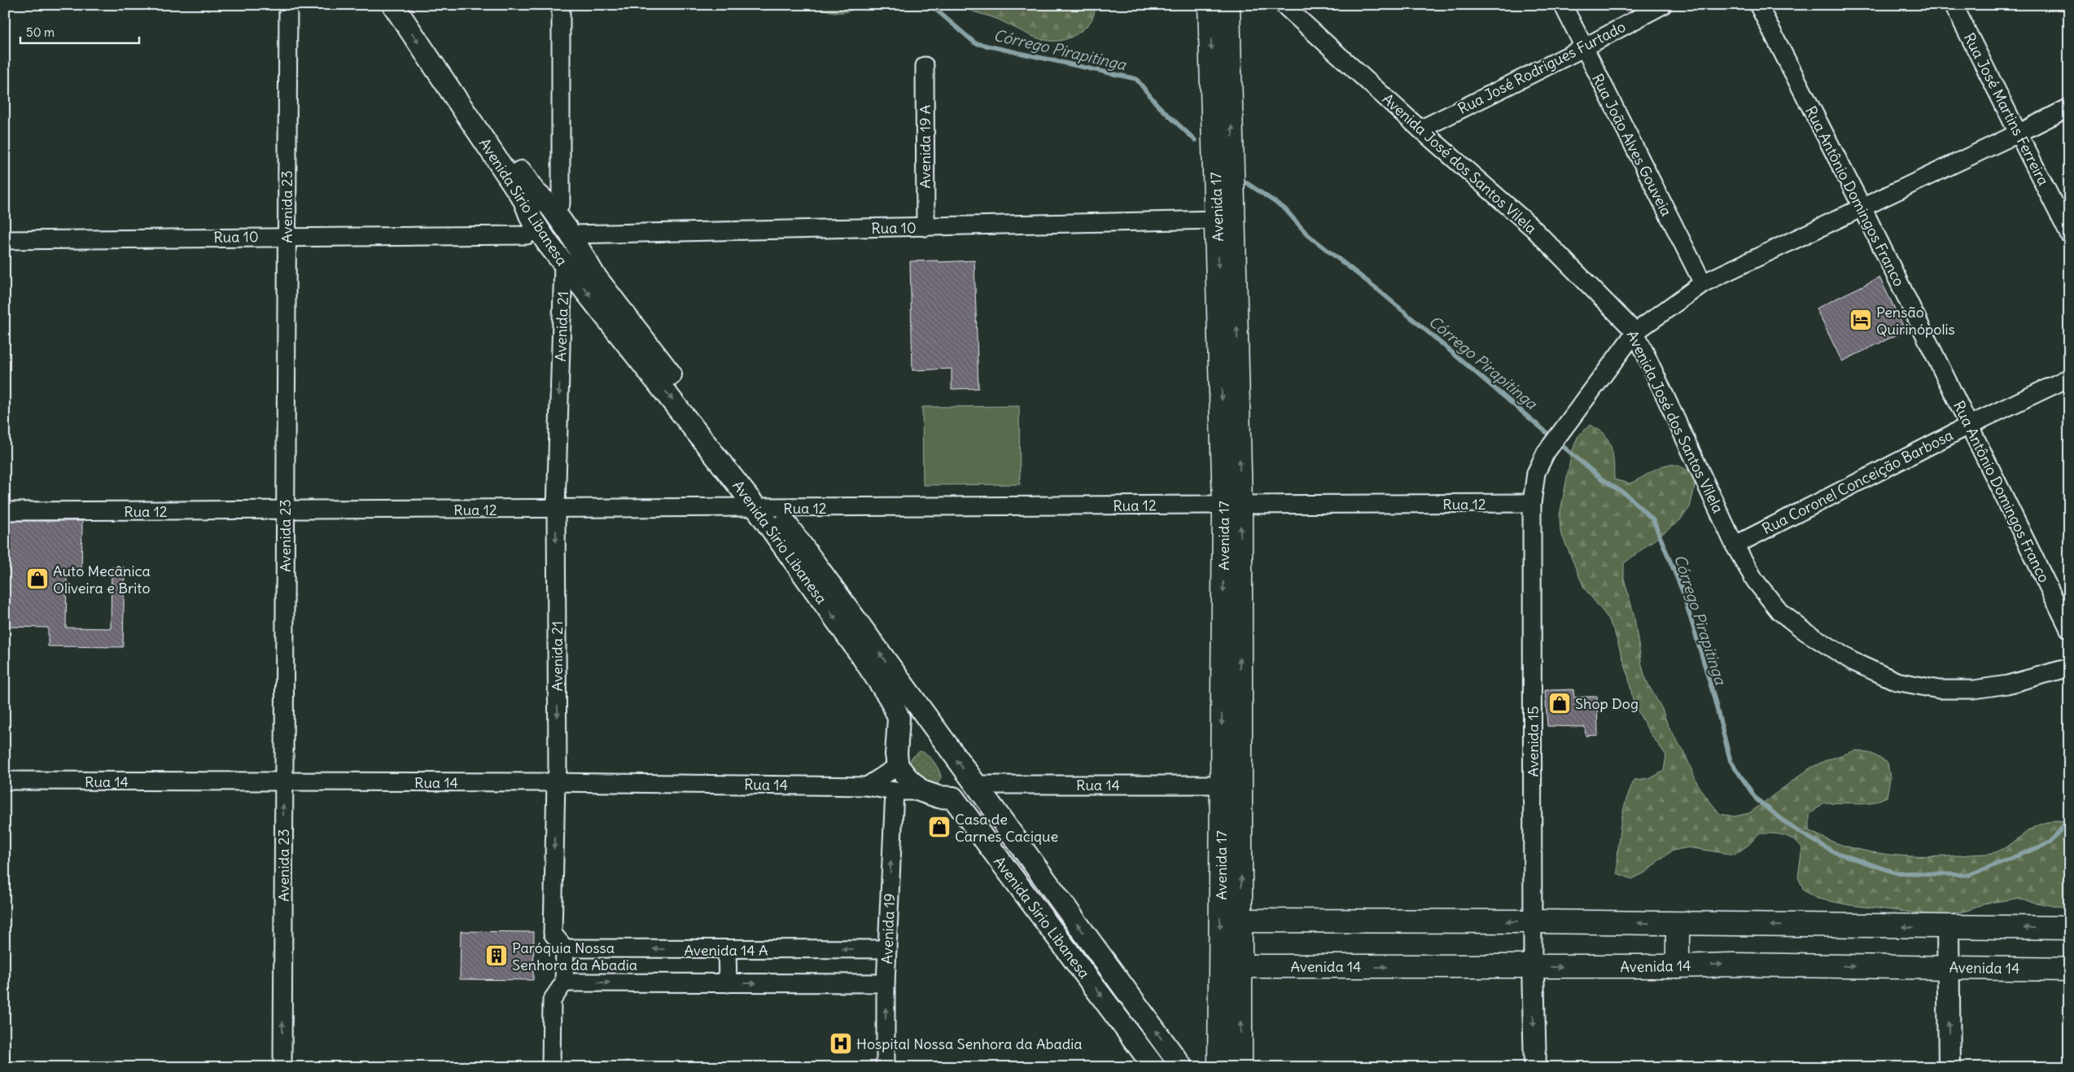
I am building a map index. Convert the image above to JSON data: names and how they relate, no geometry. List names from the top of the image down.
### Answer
{
  "streets": {
    "main road": ["Avenida 17", "Avenida 14"],
    "street": [
      "Rua José Rodrigues Furtado",
      "Rua José Martins Ferreira",
      "Rua João Alves Gouveia",
      "Avenida 19 A",
      "Avenida José dos Santos Vilela",
      "Rua Antônio Domingos Franco",
      "Avenida Sírio Libanesa",
      "Avenida 23",
      "Rua 10",
      "Avenida 21",
      "Rua Coronel Conceição Barbosa",
      "Rua 12",
      "Avenida 15",
      "Rua 14",
      "Avenida 19",
      "Avenida 14 A"
    ]
  },
  "crossings": [
    ["Rua José Rodrigues Furtado", "Rua João Alves Gouveia"],
    ["Rua José Rodrigues Furtado", "Avenida José dos Santos Vilela"],
    ["Rua José Martins Ferreira", "Avenida 15"],
    ["Rua João Alves Gouveia", "Avenida 15"],
    ["Avenida 19 A", "Rua 10"],
    ["Avenida José dos Santos Vilela", "Rua Coronel Conceição Barbosa"],
    ["Avenida José dos Santos Vilela", "Avenida 15"],
    ["Rua Antônio Domingos Franco", "Rua Coronel Conceição Barbosa"],
    ["Rua Antônio Domingos Franco", "Avenida 15"],
    ["Avenida Sírio Libanesa", "Rua 10"],
    ["Avenida Sírio Libanesa", "Avenida 21"],
    ["Avenida Sírio Libanesa", "Rua 12"],
    ["Avenida Sírio Libanesa", "Rua 14"],
    ["Avenida 23", "Rua 10"],
    ["Avenida 23", "Rua 12"],
    ["Avenida 23", "Rua 14"],
    ["Avenida 17", "Rua 10"],
    ["Avenida 17", "Rua 12"],
    ["Avenida 17", "Rua 14"],
    ["Avenida 17", "Avenida 14"],
    ["Avenida 21", "Rua 12"],
    ["Avenida 21", "Rua 14"],
    ["Avenida 21", "Avenida 14 A"],
    ["Rua 12", "Avenida 15"],
    ["Avenida 15", "Avenida 14"],
    ["Rua 14", "Avenida 19"],
    ["Avenida 19", "Avenida 14 A"]
  ],
  "one_way": ["Avenida 21", "Avenida 19"],
  "water": ["Córrego Pirapitinga"],
  "places": {
    "hotel": ["Pensão Quirinópolis"],
    "shop": ["Auto Mecânica Oliveira e Brito", "Shop Dog", "Casa de Carnes Cacique"],
    "building": ["Paróquia Nossa Senhora da Abadia"],
    "hospital": ["Hospital Nossa Senhora da Abadia"]
  },
  "scale_bar": "50 m"
}
